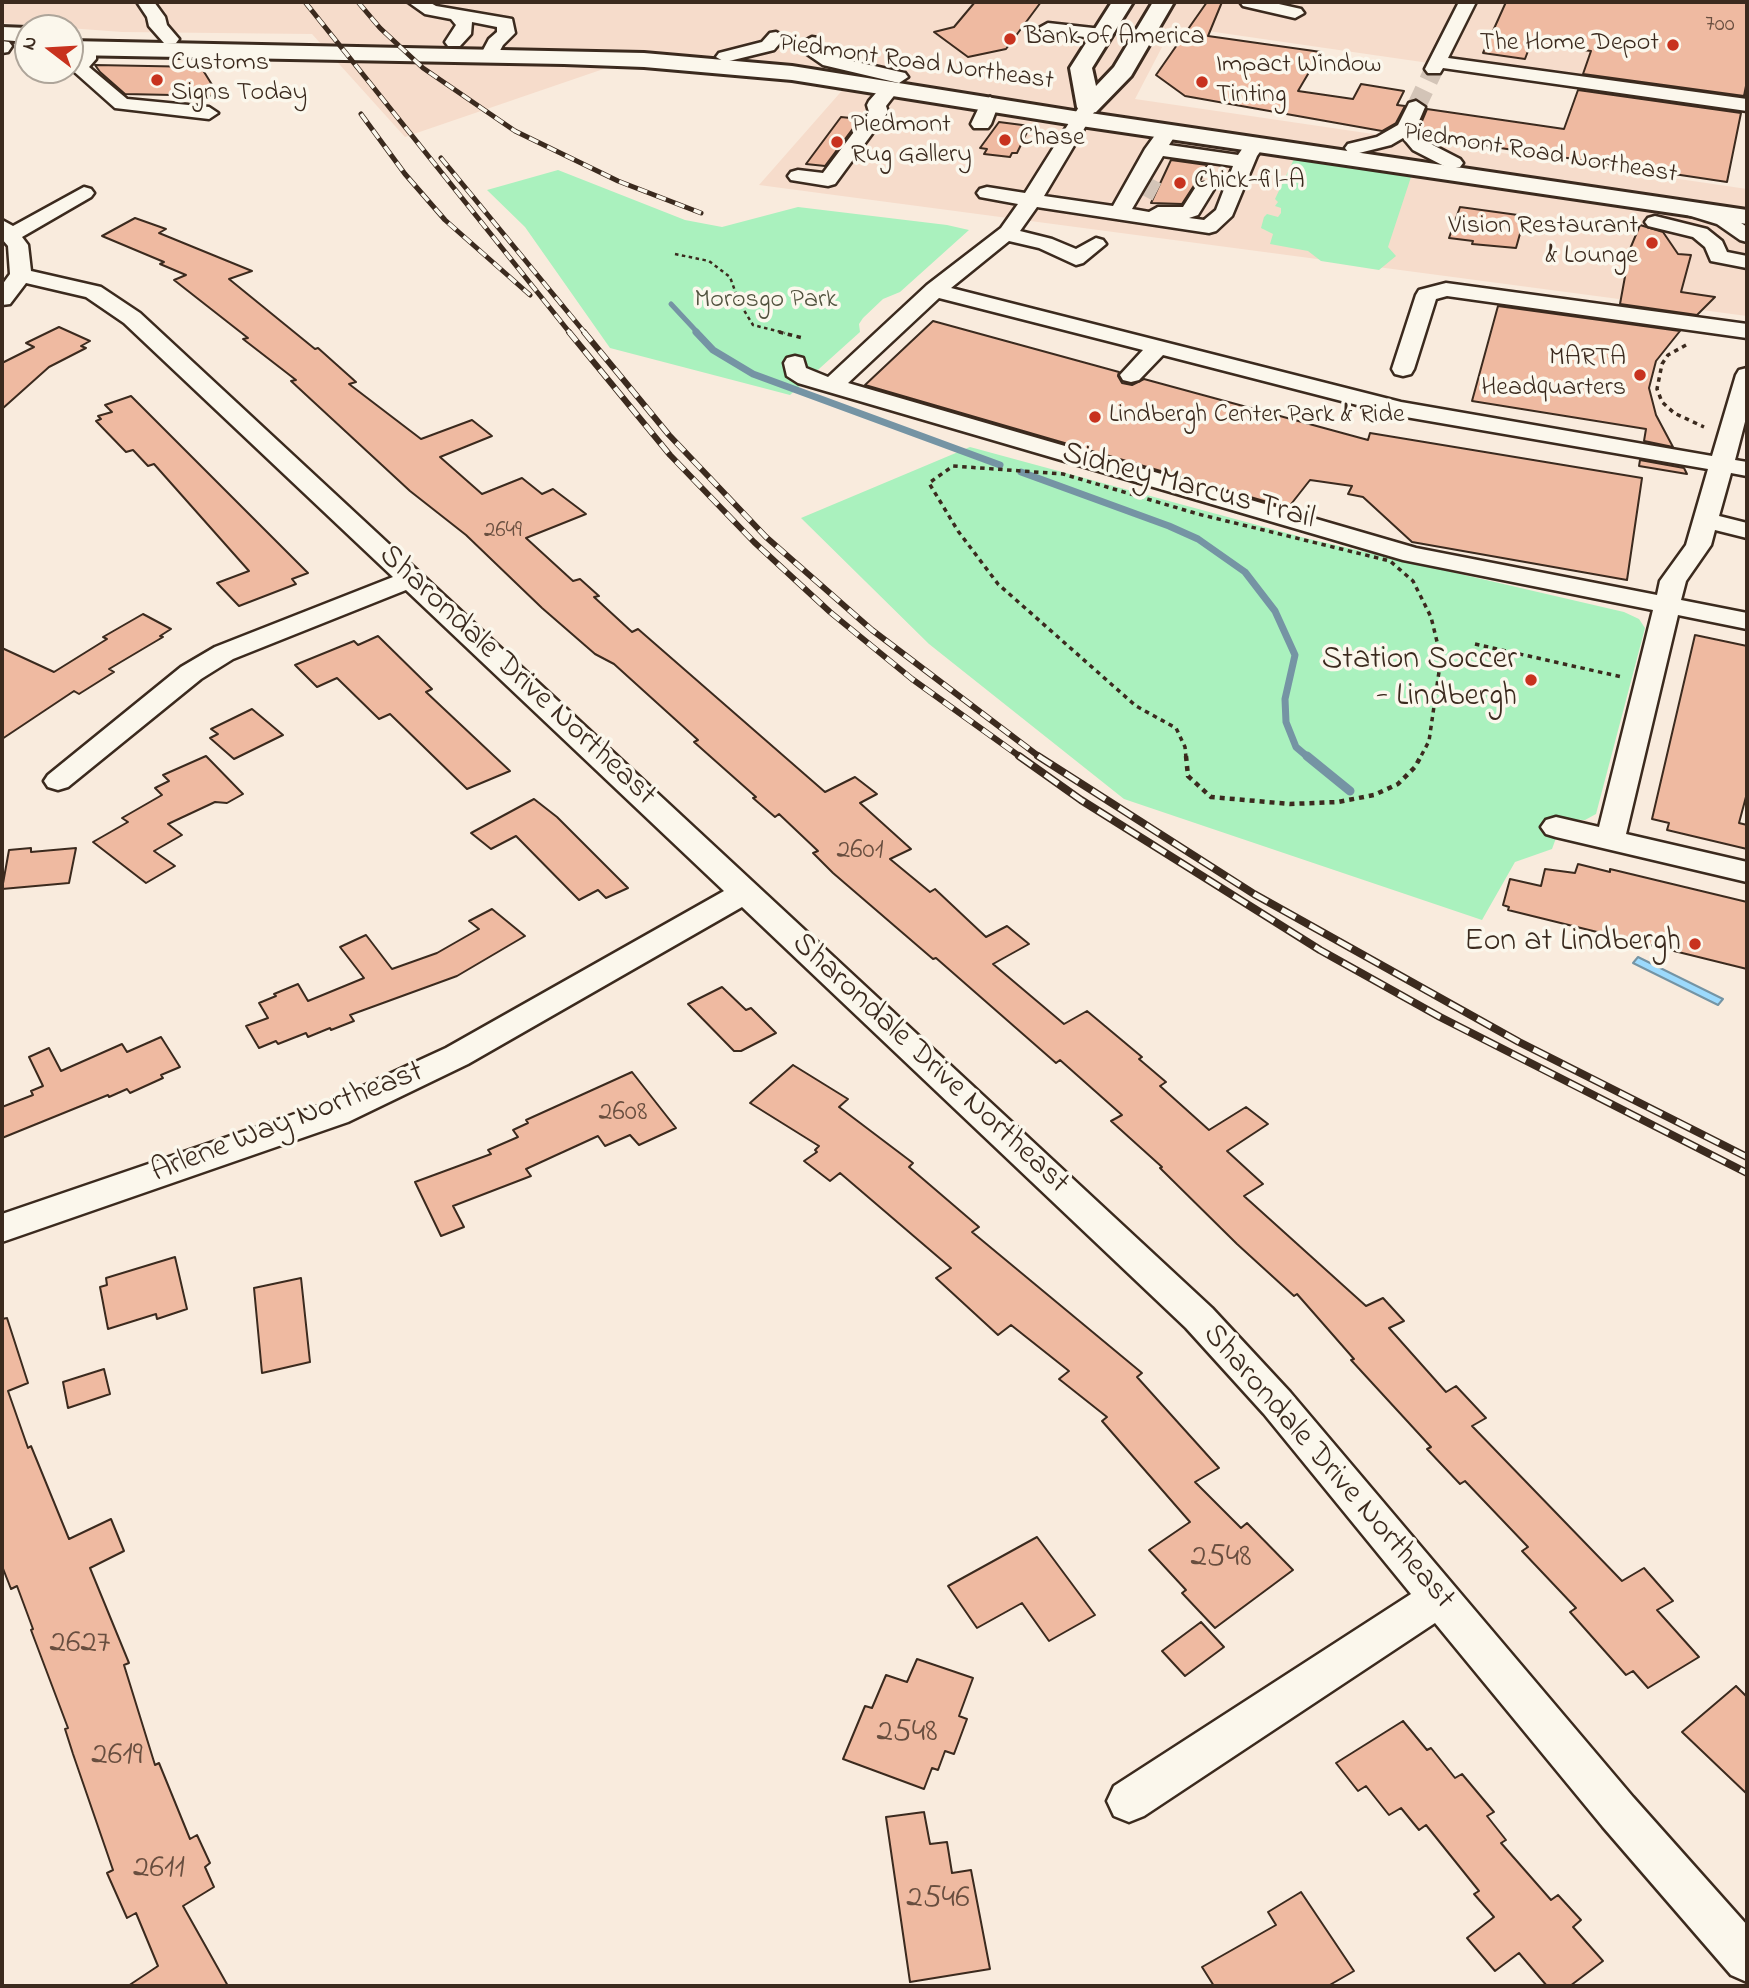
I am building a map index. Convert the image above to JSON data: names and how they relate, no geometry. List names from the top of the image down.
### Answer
{
  "streets": {
    "main road": ["Piedmont Road Northeast"],
    "street": ["Sharondale Drive Northeast", "Arlene Way Northeast"],
    "path": ["Sidney Marcus Trail"]
  },
  "crossings": [
    ["Sharondale Drive Northeast", "Arlene Way Northeast"]
  ],
  "parks": ["Morosgo Park"],
  "places": [
    "Bank of America",
    "The Home Depot",
    "Customs Signs Today",
    "Impact Window Tinting",
    "Chase",
    "Piedmont Rug Gallery",
    "Chick-fil-A",
    "Vision Restaurant & Lounge",
    "MARTA Headquarters",
    "Lindbergh Center Park & Ride",
    "Station Soccer - Lindbergh",
    "Eon at Lindbergh"
  ],
  "house_numbers": [
    "700",
    "2649",
    "2601",
    "2608",
    "2548",
    "2627",
    "2548",
    "2619",
    "2611",
    "2546"
  ],
  "north": "left"
}
